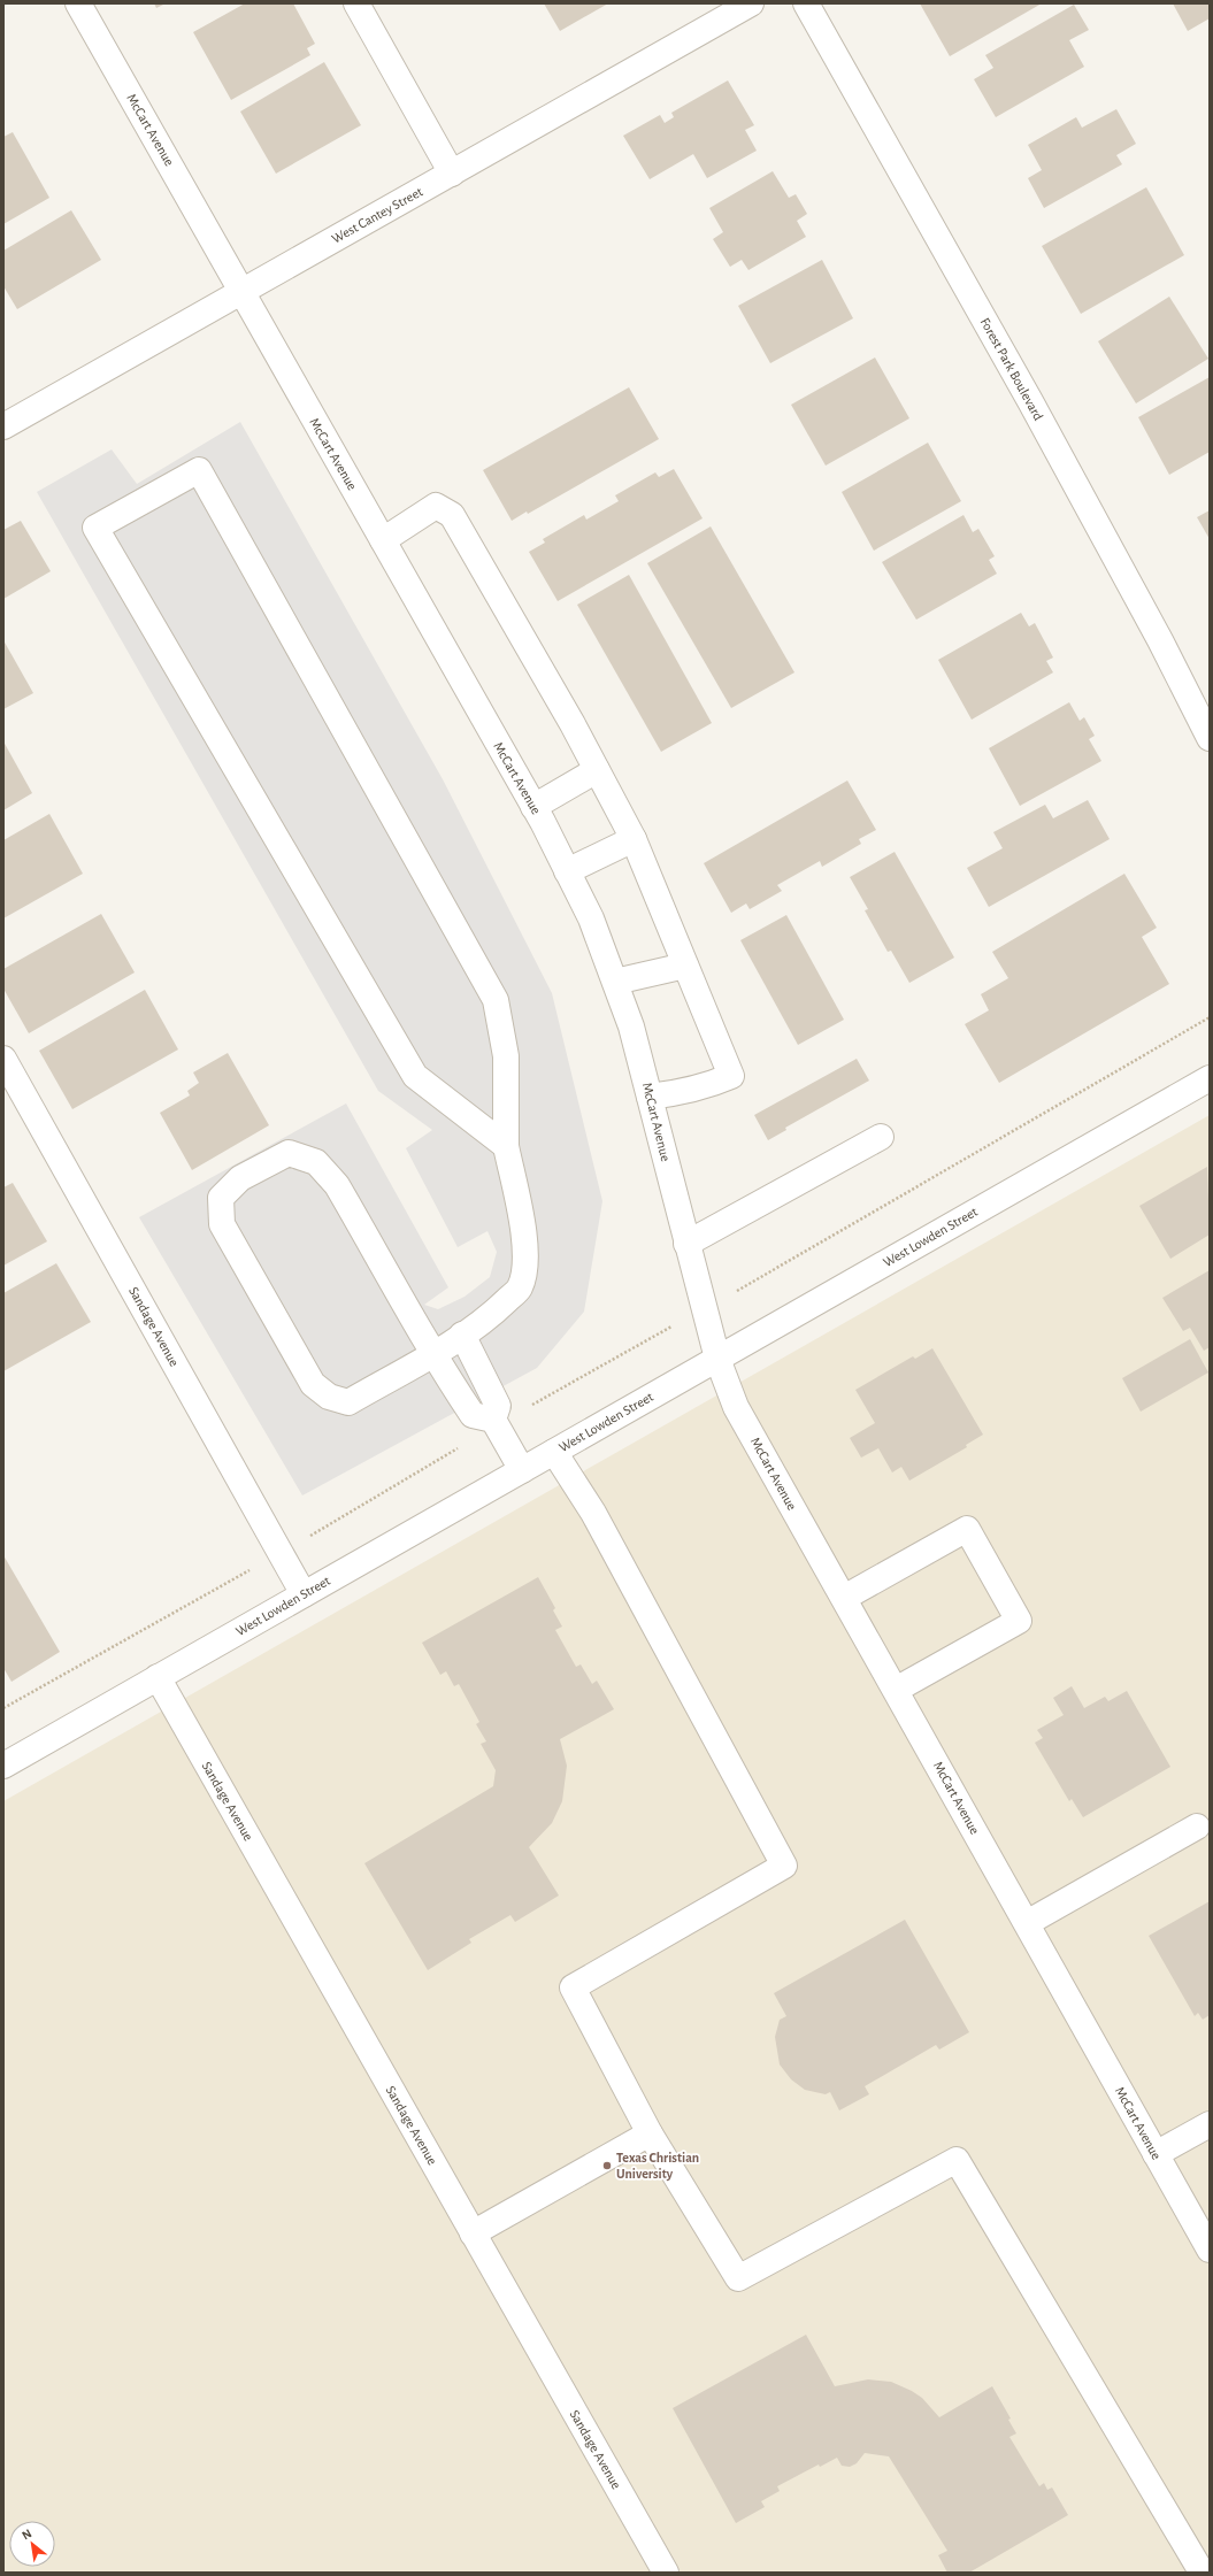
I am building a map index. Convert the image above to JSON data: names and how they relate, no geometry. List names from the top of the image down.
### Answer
{
  "streets": {
    "street": [
      "McCart Avenue",
      "West Cantey Street",
      "Forest Park Boulevard",
      "West Lowden Street",
      "Sandage Avenue"
    ]
  },
  "crossings": [
    ["McCart Avenue", "West Cantey Street"],
    ["McCart Avenue", "West Lowden Street"],
    ["West Lowden Street", "Sandage Avenue"]
  ],
  "places": ["Texas Christian University"],
  "north": "top left"
}
